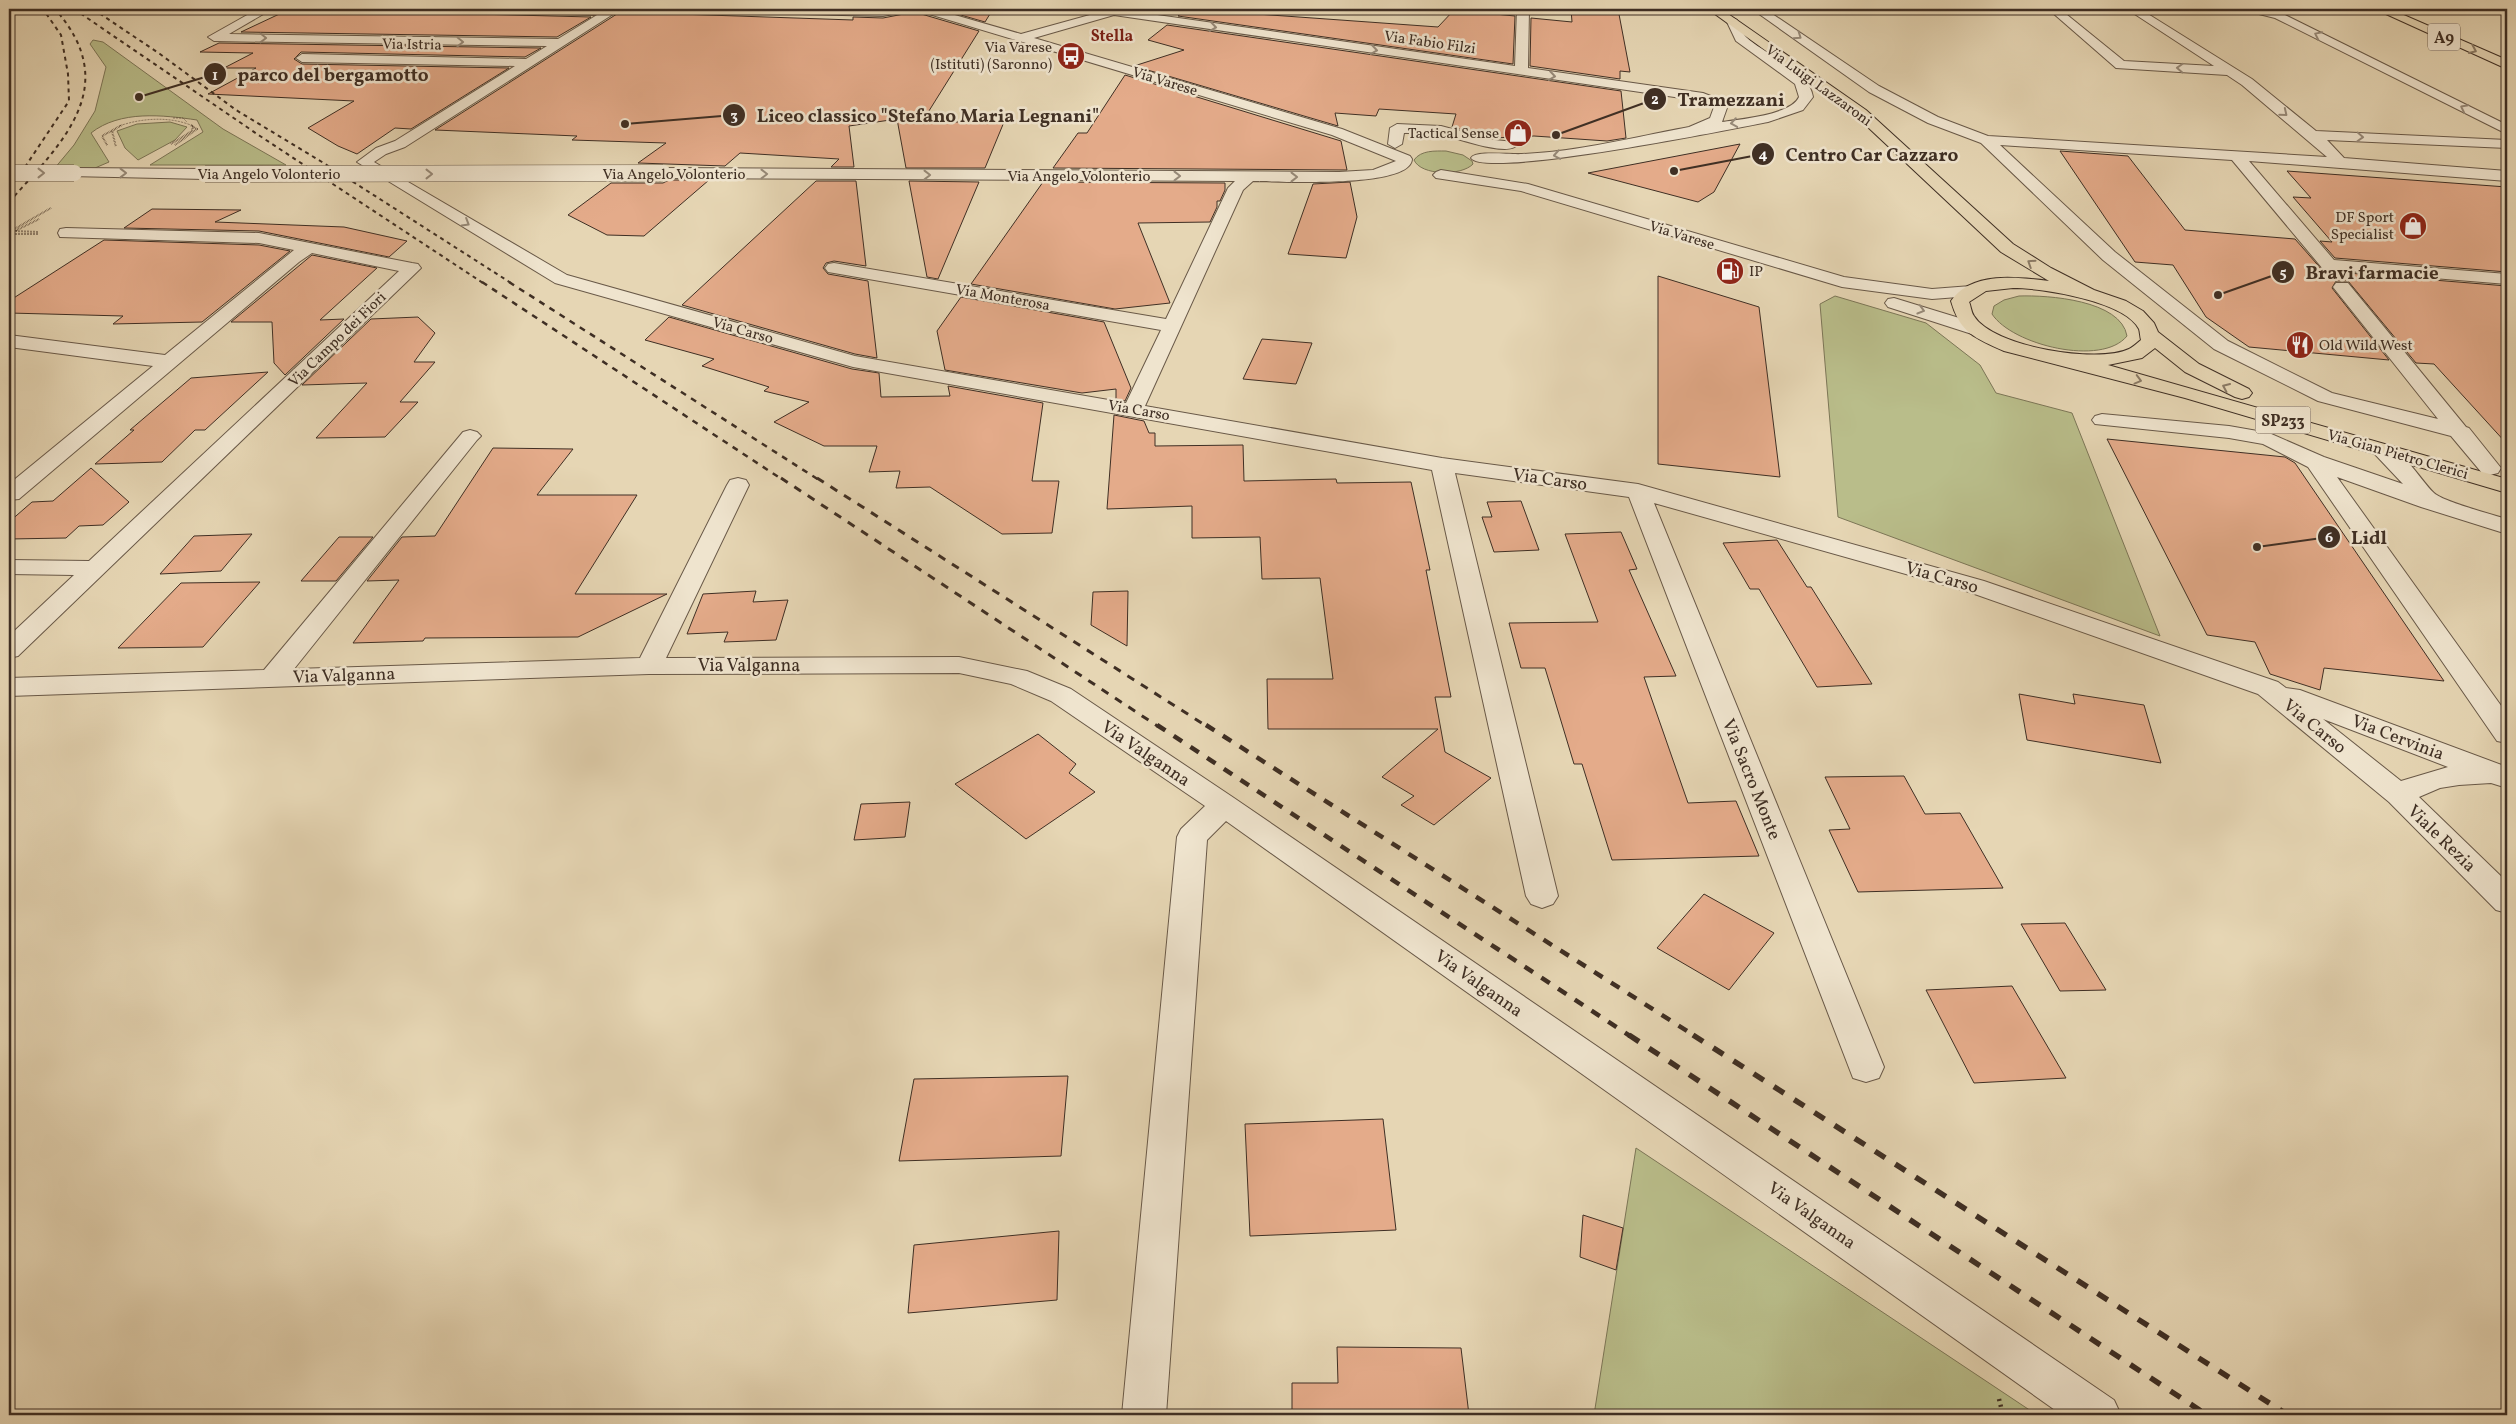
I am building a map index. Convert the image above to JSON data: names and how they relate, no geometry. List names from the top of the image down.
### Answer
{
  "streets": {
    "main road": [
      "A9",
      "Via Luigi Lazzaroni",
      "SP233",
      "Via Gian Pietro Clerici"
    ],
    "street": [
      "Via Fabio Filzi",
      "Via Istria",
      "Via Varese",
      "Via Angelo Volonterio",
      "Via Monterosa",
      "Via Carso",
      "Via Campo dei Fiori",
      "Via Valganna",
      "Via Cervinia",
      "Via Sacro Monte",
      "Viale Rezia"
    ]
  },
  "crossings": [
    ["Via Istria", "Via Carso"],
    ["Via Varese", "Via Angelo Volonterio"],
    ["Via Varese", "SP233"],
    ["Via Luigi Lazzaroni", "SP233"],
    ["Via Carso", "Via Cervinia"],
    ["Via Carso", "Via Sacro Monte"],
    ["Via Carso", "Viale Rezia"],
    ["SP233", "Via Gian Pietro Clerici"],
    ["Via Cervinia", "Viale Rezia"]
  ],
  "districts": ["Stella"],
  "places": {
    "bus stop": ["Via Varese (Istituti) (Saronno)"],
    "other": [
      "parco del bergamotto",
      "Liceo classico \"Stefano Maria Legnani\"",
      "Tramezzani",
      "Centro Car Cazzaro",
      "Bravi farmacie",
      "Lidl"
    ],
    "shop": ["Tactical Sense", "DF Sport Specialist"],
    "fuel station": ["IP"],
    "restaurant": ["Old Wild West"]
  }
}
